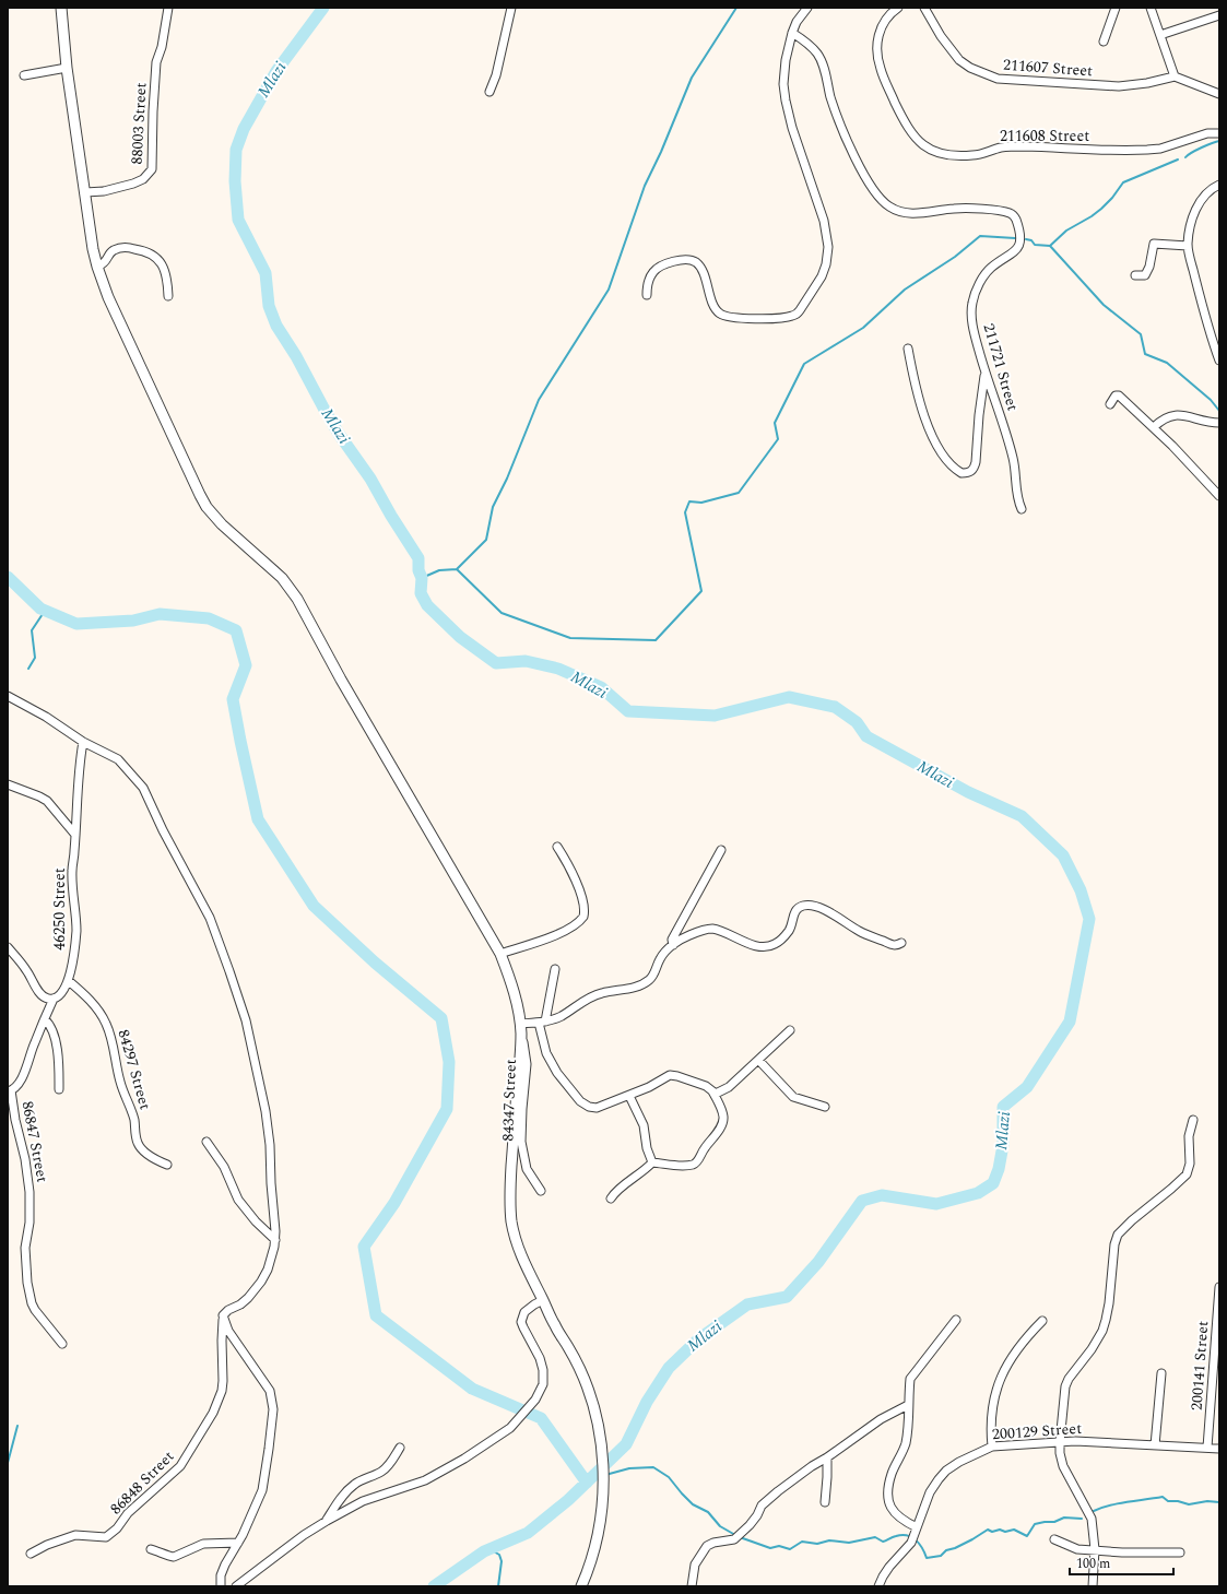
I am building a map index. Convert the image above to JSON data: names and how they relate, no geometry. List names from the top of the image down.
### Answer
{
  "streets": {
    "street": [
      "211607 Street",
      "88003 Street",
      "211608 Street",
      "211721 Street",
      "46250 Street",
      "84297 Street",
      "84347 Street",
      "86847 Street",
      "200141 Street",
      "200129 Street",
      "86848 Street"
    ]
  },
  "crossings": [
    ["46250 Street", "84297 Street"],
    ["200141 Street", "200129 Street"]
  ],
  "water": ["Mlazi"],
  "scale_bar": "100 m"
}
